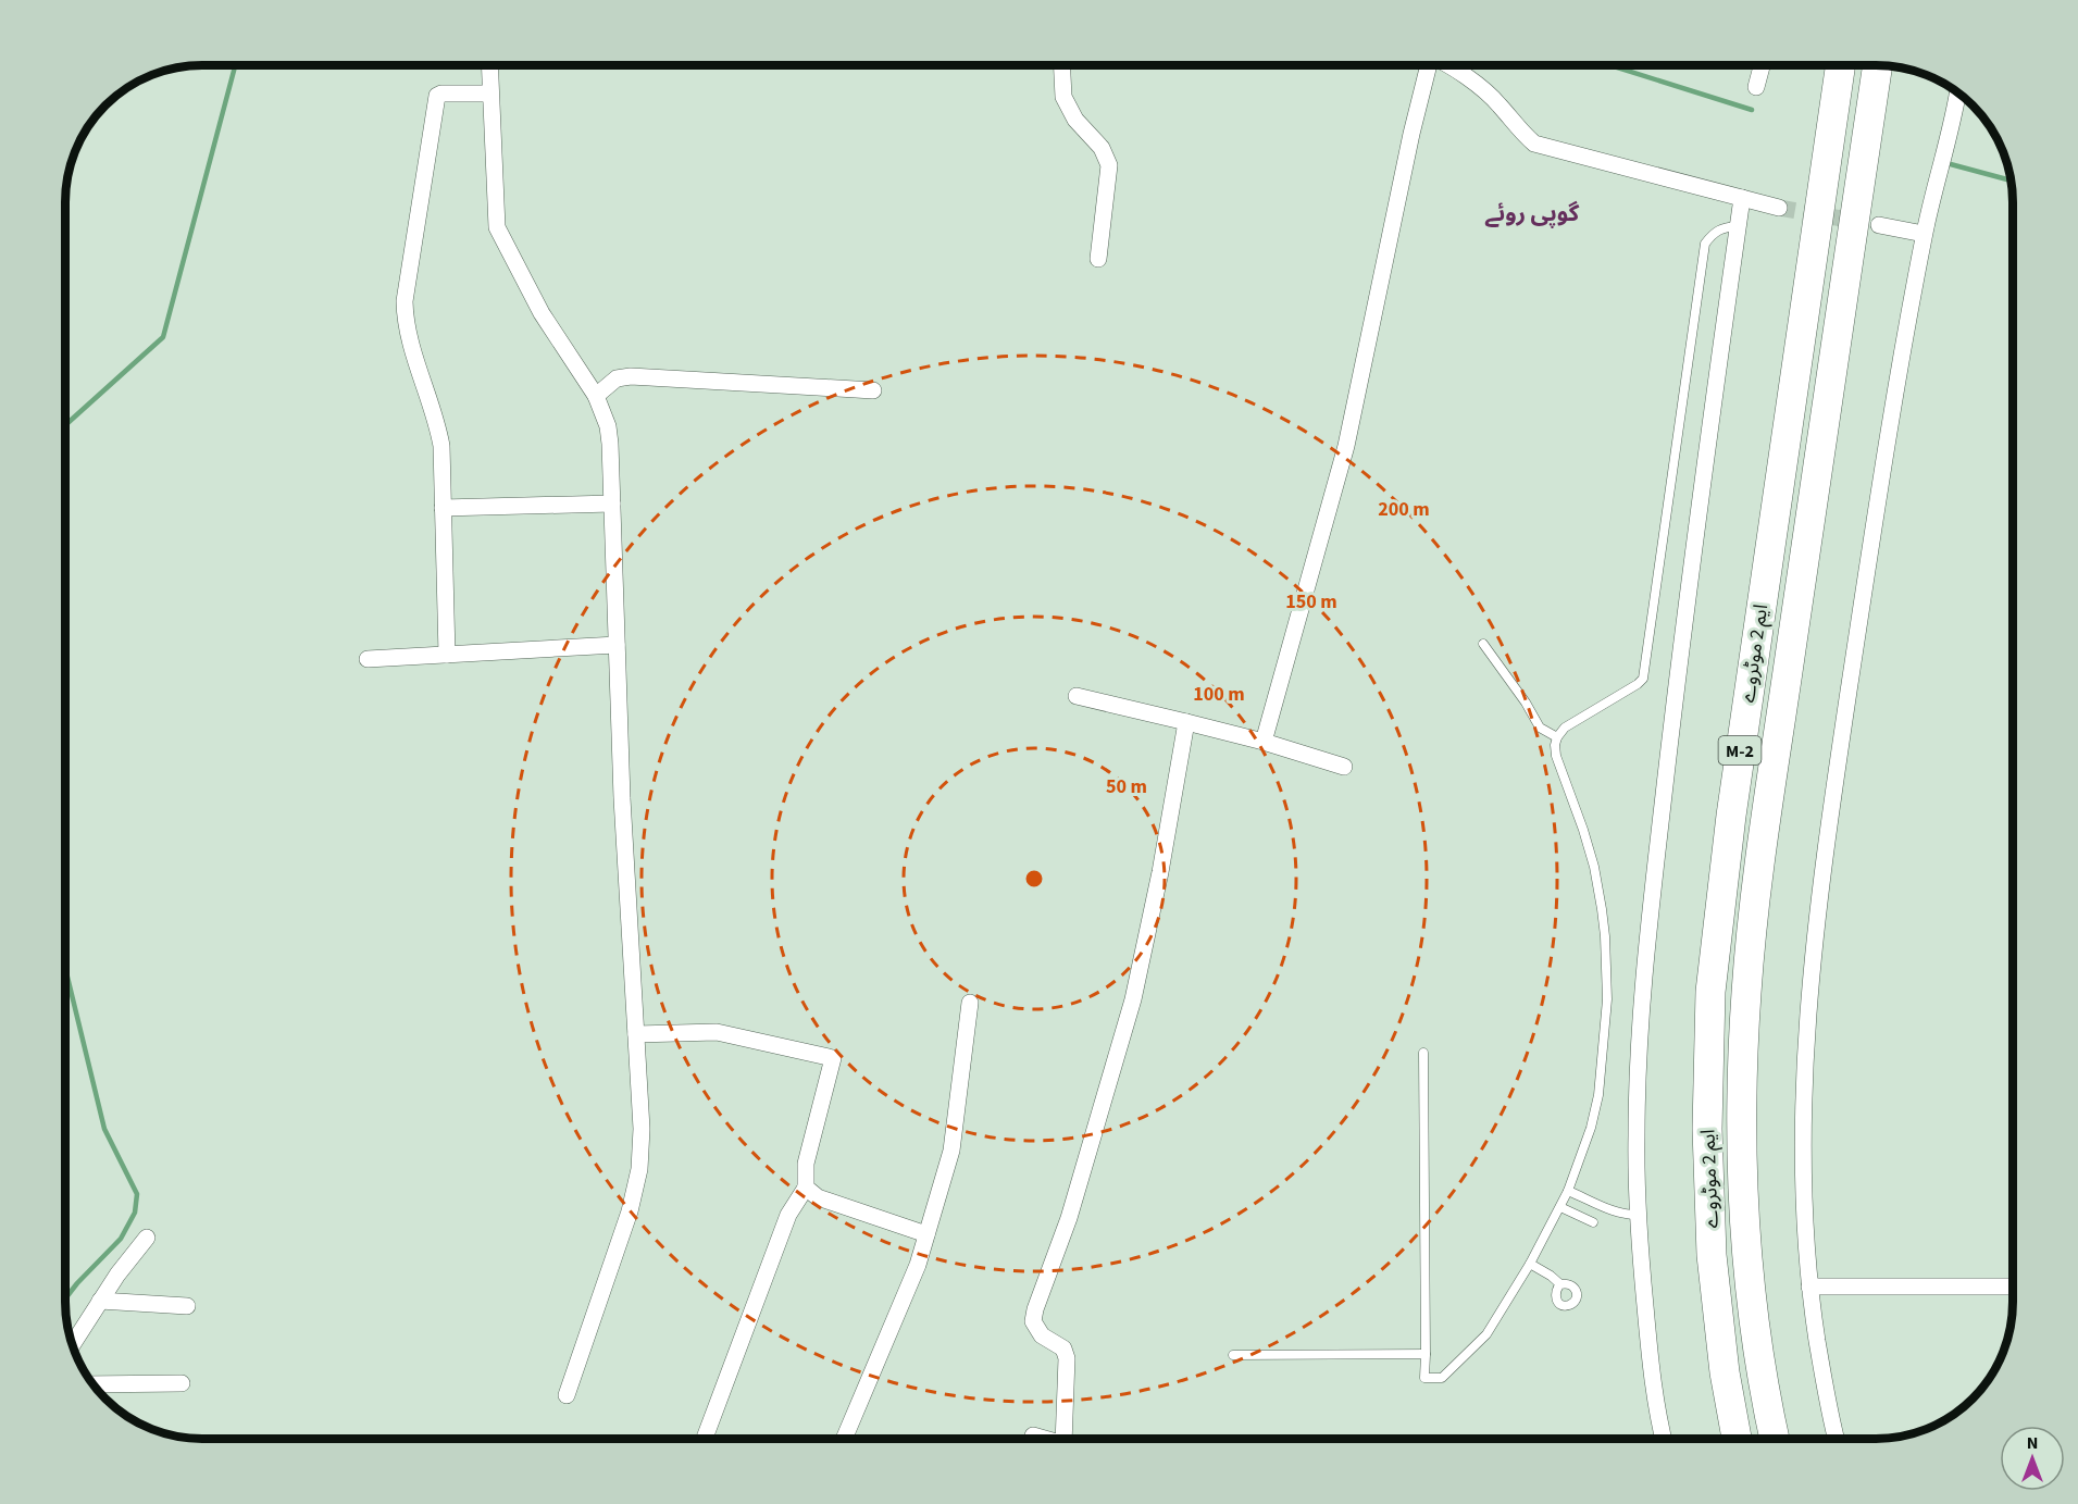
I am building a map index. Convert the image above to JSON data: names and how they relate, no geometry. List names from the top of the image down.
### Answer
{
  "streets": {
    "highway": ["ایم 2 موٹروے", "M-2"]
  },
  "districts": ["گوپی روئے"],
  "north": "top",
  "rings": [
    "200 m",
    "150 m",
    "100 m",
    "50 m"
  ]
}
